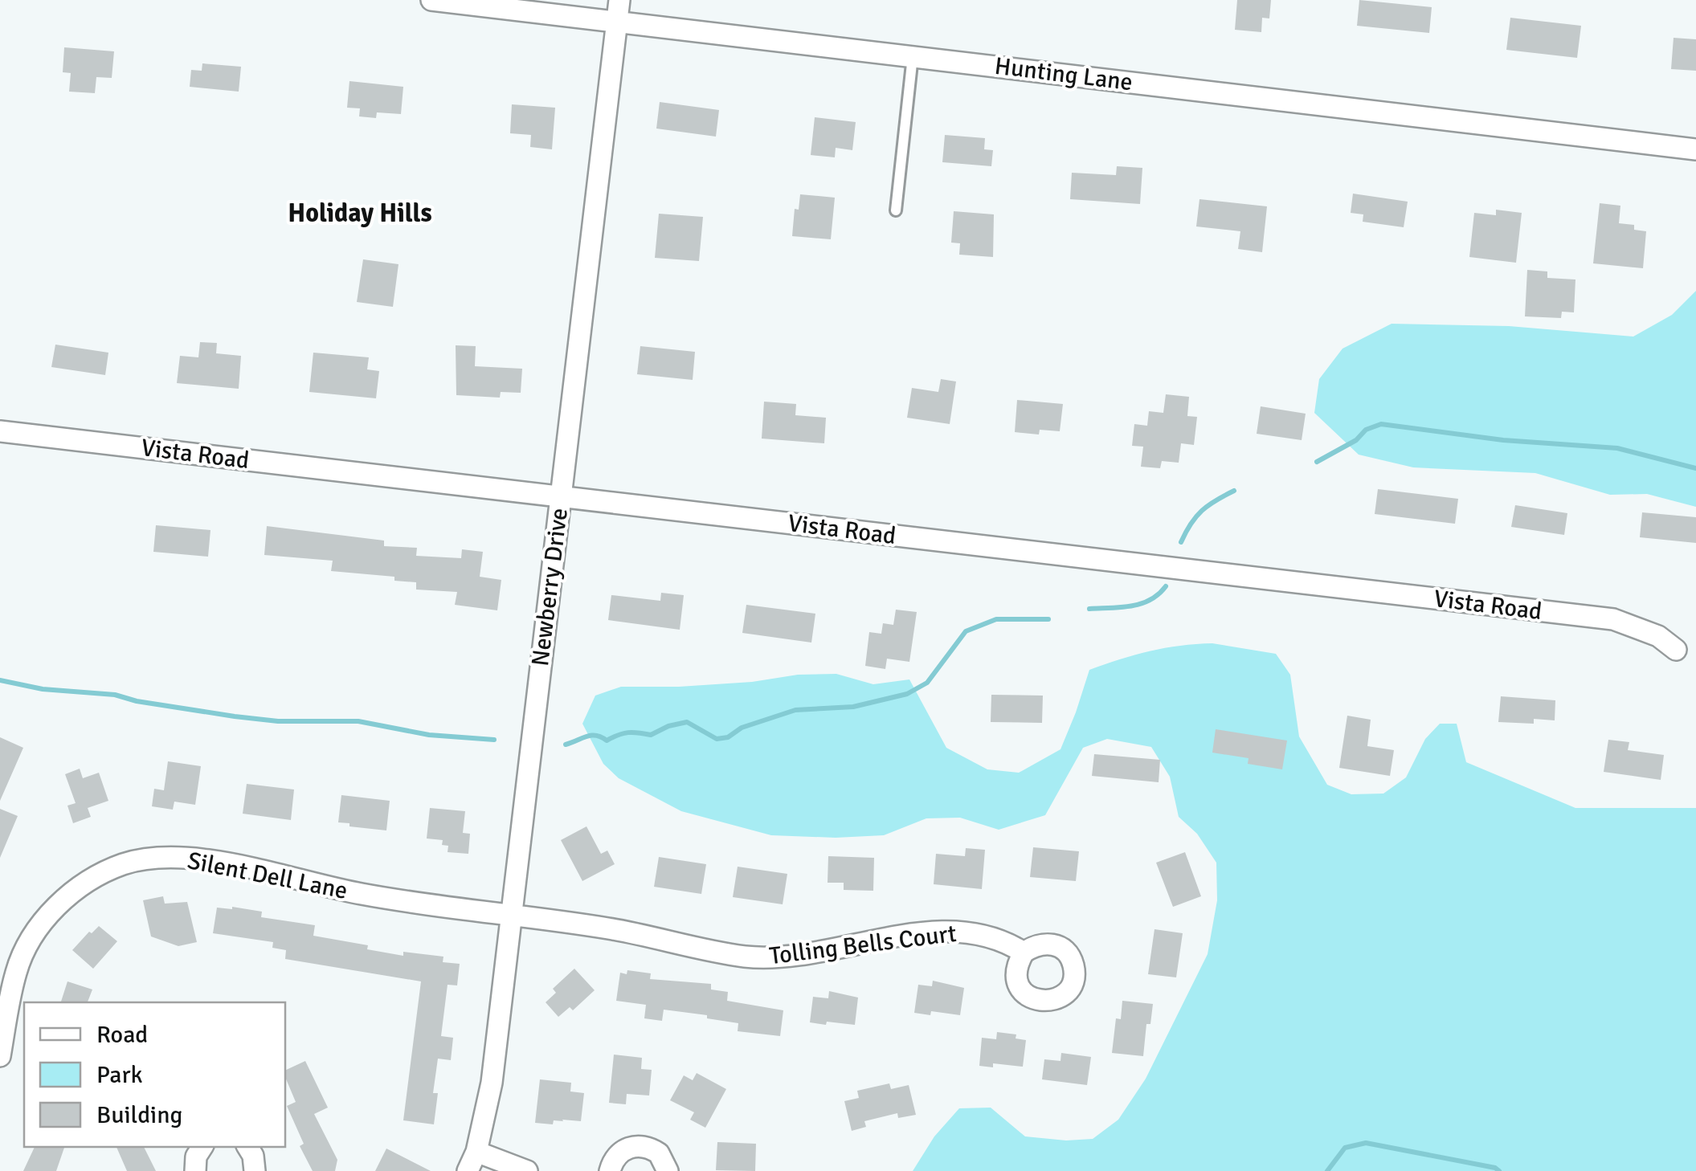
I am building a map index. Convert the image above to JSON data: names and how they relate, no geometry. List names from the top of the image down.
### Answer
{
  "streets": {
    "street": [
      "Hunting Lane",
      "Vista Road",
      "Newberry Drive",
      "Silent Dell Lane",
      "Tolling Bells Court"
    ]
  },
  "crossings": [
    ["Hunting Lane", "Newberry Drive"],
    ["Vista Road", "Newberry Drive"],
    ["Newberry Drive", "Silent Dell Lane"],
    ["Newberry Drive", "Tolling Bells Court"],
    ["Silent Dell Lane", "Tolling Bells Court"]
  ],
  "districts": ["Holiday Hills"],
  "legend": ["Road", "Park", "Building"]
}
